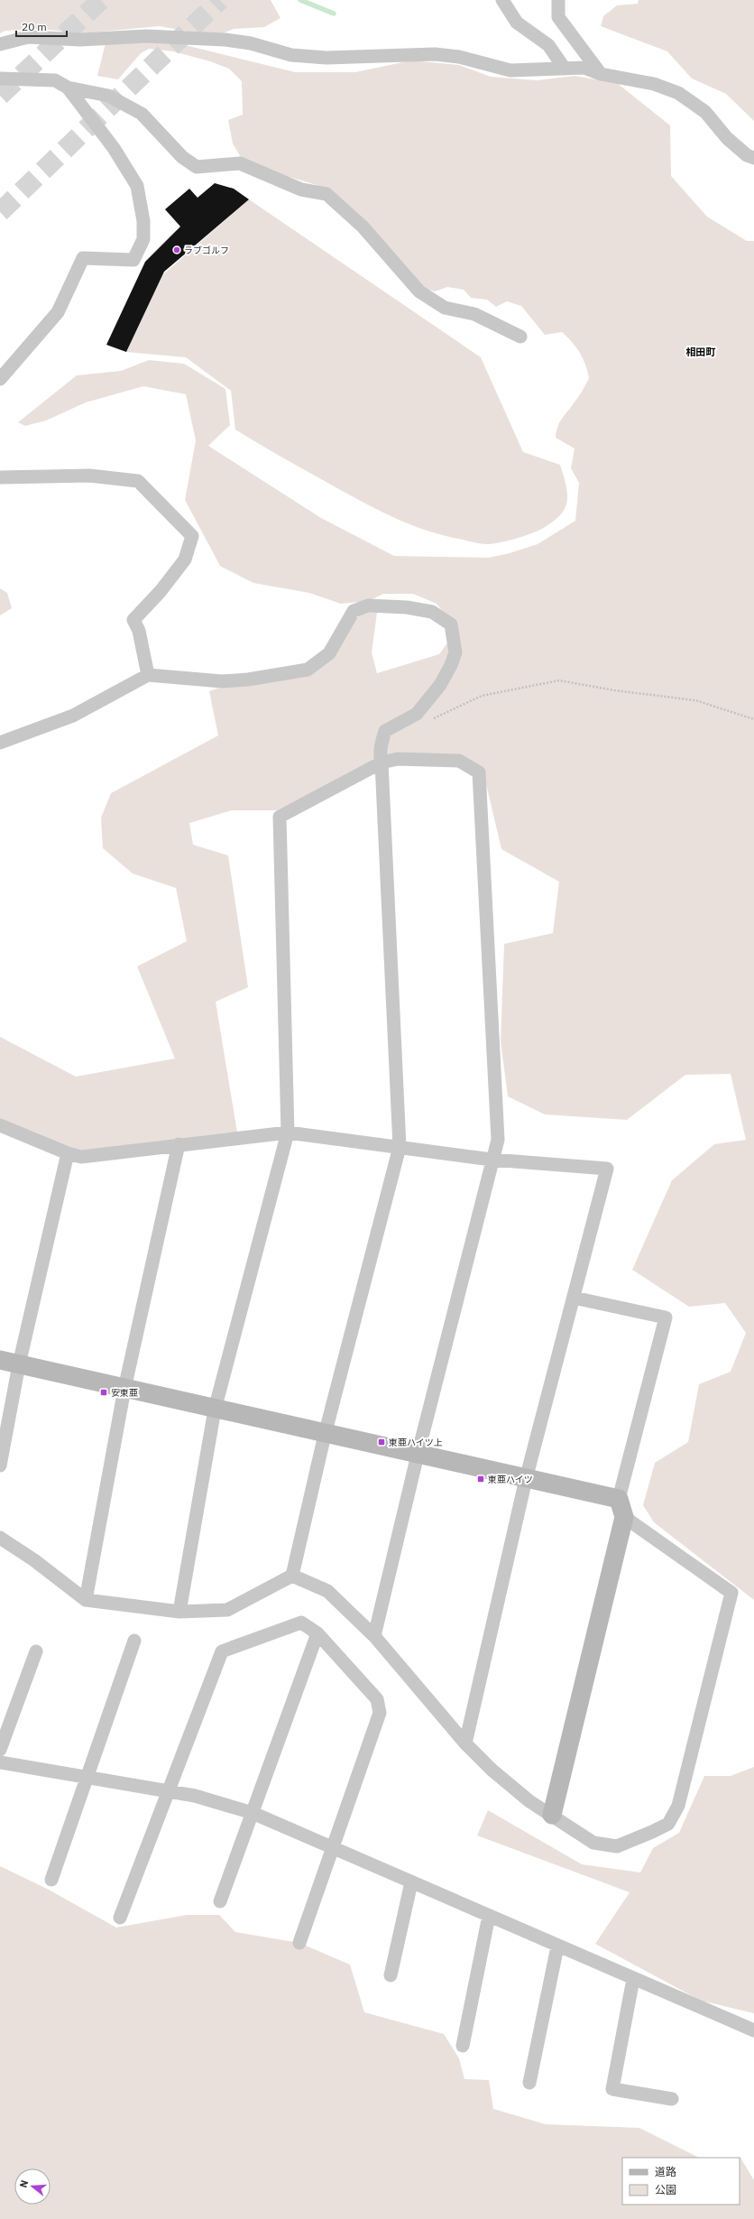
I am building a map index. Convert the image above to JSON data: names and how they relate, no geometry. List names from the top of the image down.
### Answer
{
  "districts": ["相田町"],
  "places": {
    "other": ["ラブゴルフ"],
    "transit": ["安東亜", "東亜ハイツ上", "東亜ハイツ"]
  },
  "legend": ["道路", "公園"],
  "scale_bar": "20 m",
  "north": "left"
}
